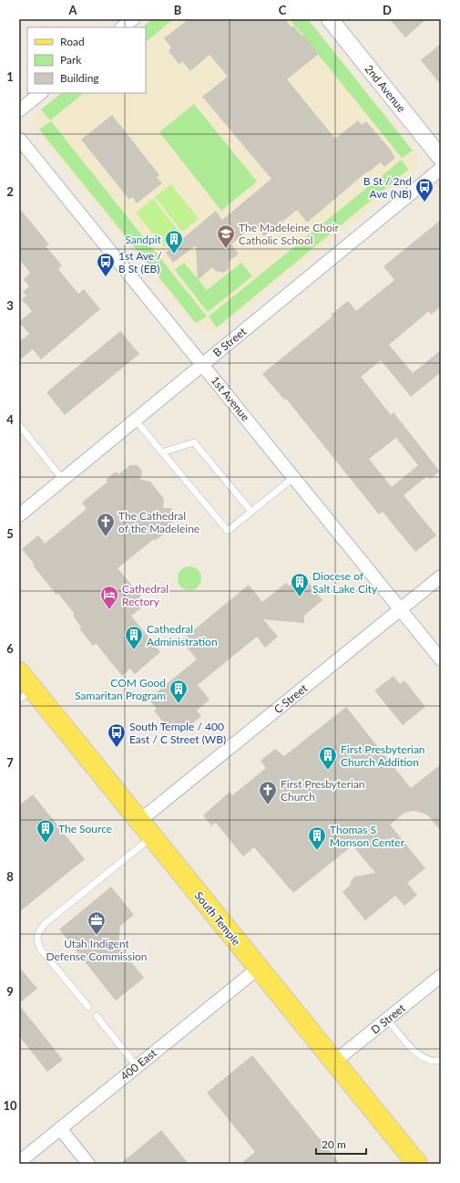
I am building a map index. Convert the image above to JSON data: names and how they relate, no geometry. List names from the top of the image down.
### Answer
{
  "streets": {
    "main road": ["South Temple"],
    "street": [
      "2nd Avenue",
      "B Street",
      "1st Avenue",
      "C Street",
      "D Street",
      "400 East"
    ]
  },
  "crossings": [
    ["B Street", "1st Avenue"],
    ["1st Avenue", "C Street"],
    ["C Street", "South Temple"],
    ["South Temple", "D Street"],
    ["South Temple", "400 East"]
  ],
  "places": {
    "bus stop": ["B St / 2nd Ave (NB)", "1st Ave / B St (EB)", "South Temple / 400 East / C Street (WB)"],
    "school or university": ["The Madeleine Choir Catholic School"],
    "building": [
      "Sandpit",
      "Diocese of Salt Lake City",
      "Cathedral Administration",
      "COM Good Samaritan Program",
      "First Presbyterian Church Addition",
      "The Source",
      "Thomas S Monson Center"
    ],
    "church": ["The Cathedral of the Madeleine", "First Presbyterian Church"],
    "hotel": ["Cathedral Rectory"],
    "office": ["Utah Indigent Defense Commission"]
  },
  "legend": ["Road", "Park", "Building"],
  "scale_bar": "20 m",
  "grid": {
    "columns": [
      "A",
      "B",
      "C",
      "D"
    ],
    "rows": [
      "1",
      "2",
      "3",
      "4",
      "5",
      "6",
      "7",
      "8",
      "9",
      "10"
    ]
  }
}
